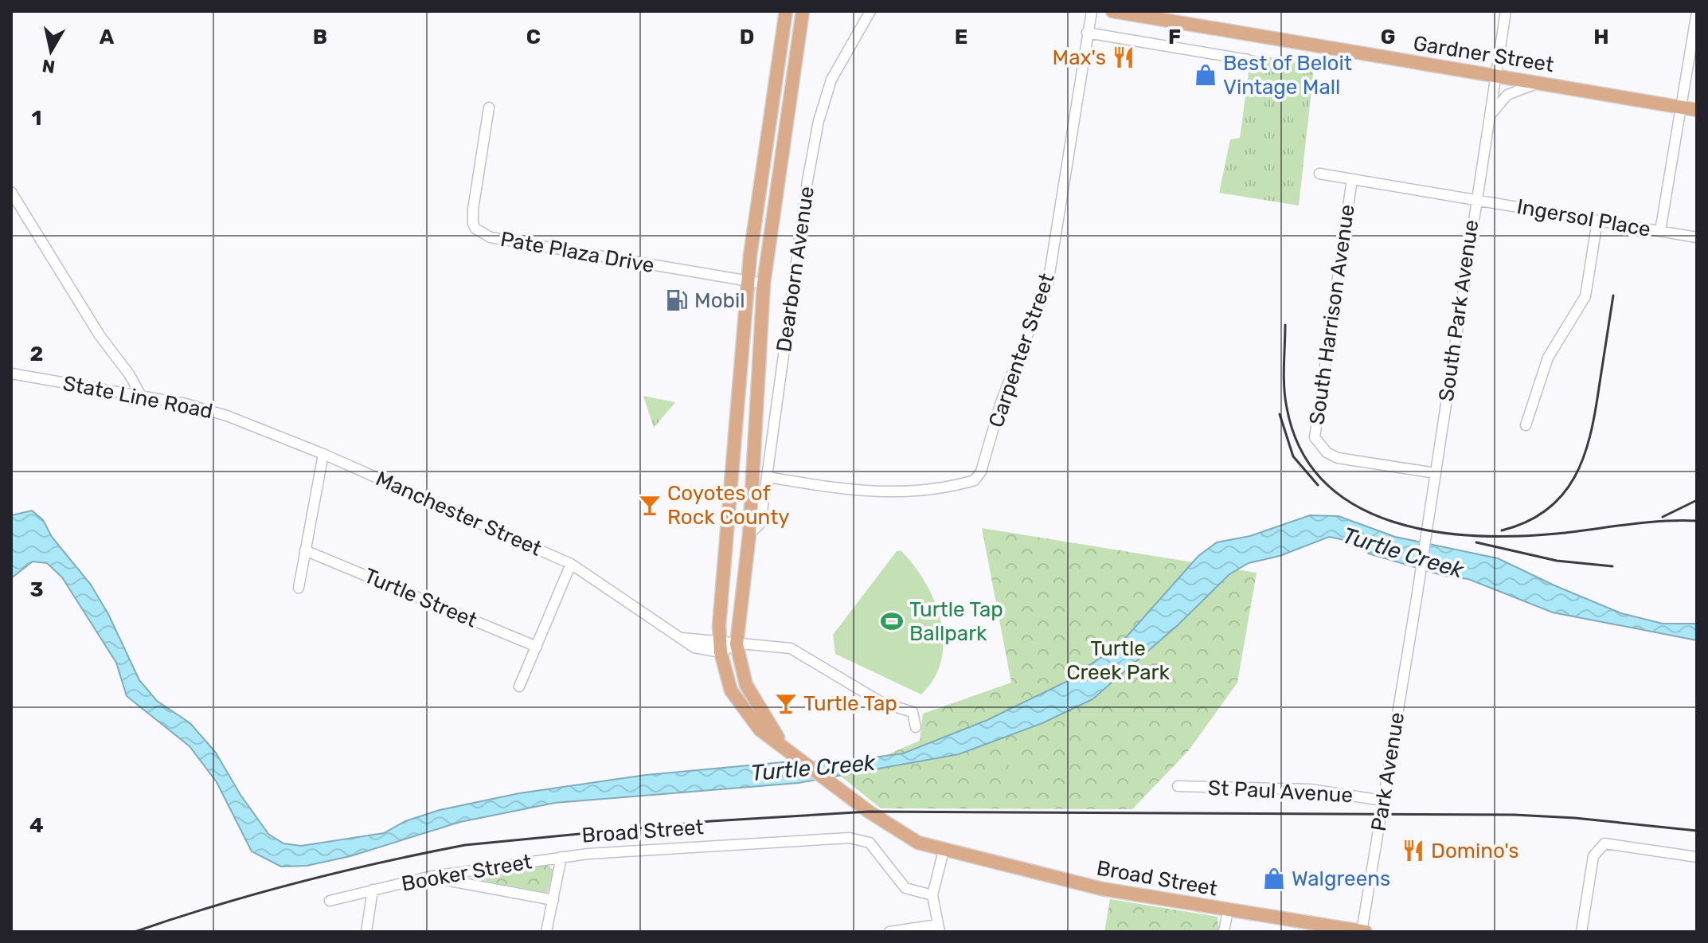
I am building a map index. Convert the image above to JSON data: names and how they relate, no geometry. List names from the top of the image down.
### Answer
{
  "streets": {
    "main road": ["Gardner Street", "Broad Street"],
    "street": [
      "Ingersol Place",
      "Pate Plaza Drive",
      "Dearborn Avenue",
      "South Park Avenue",
      "South Harrison Avenue",
      "Carpenter Street",
      "State Line Road",
      "Manchester Street",
      "Turtle Street",
      "Park Avenue",
      "St Paul Avenue",
      "Booker Street"
    ]
  },
  "crossings": [
    ["Gardner Street", "South Park Avenue"],
    ["Ingersol Place", "South Park Avenue"],
    ["Ingersol Place", "South Harrison Avenue"],
    ["Dearborn Avenue", "Carpenter Street"],
    ["South Park Avenue", "South Harrison Avenue"],
    ["South Park Avenue", "Park Avenue"],
    ["State Line Road", "Manchester Street"],
    ["Park Avenue", "St Paul Avenue"],
    ["Park Avenue", "Broad Street"],
    ["Broad Street", "Booker Street"]
  ],
  "water": ["Turtle Creek"],
  "parks": ["Turtle Creek Park"],
  "places": {
    "restaurant": ["Max's", "Domino's"],
    "shop": ["Best of Beloit Vintage Mall", "Walgreens"],
    "fuel station": ["Mobil"],
    "bar": ["Coyotes of Rock County", "Turtle Tap"],
    "sports": ["Turtle Tap Ballpark"]
  },
  "north": "bottom",
  "grid": {
    "columns": [
      "A",
      "B",
      "C",
      "D",
      "E",
      "F",
      "G",
      "H"
    ],
    "rows": [
      "1",
      "2",
      "3",
      "4"
    ]
  }
}
